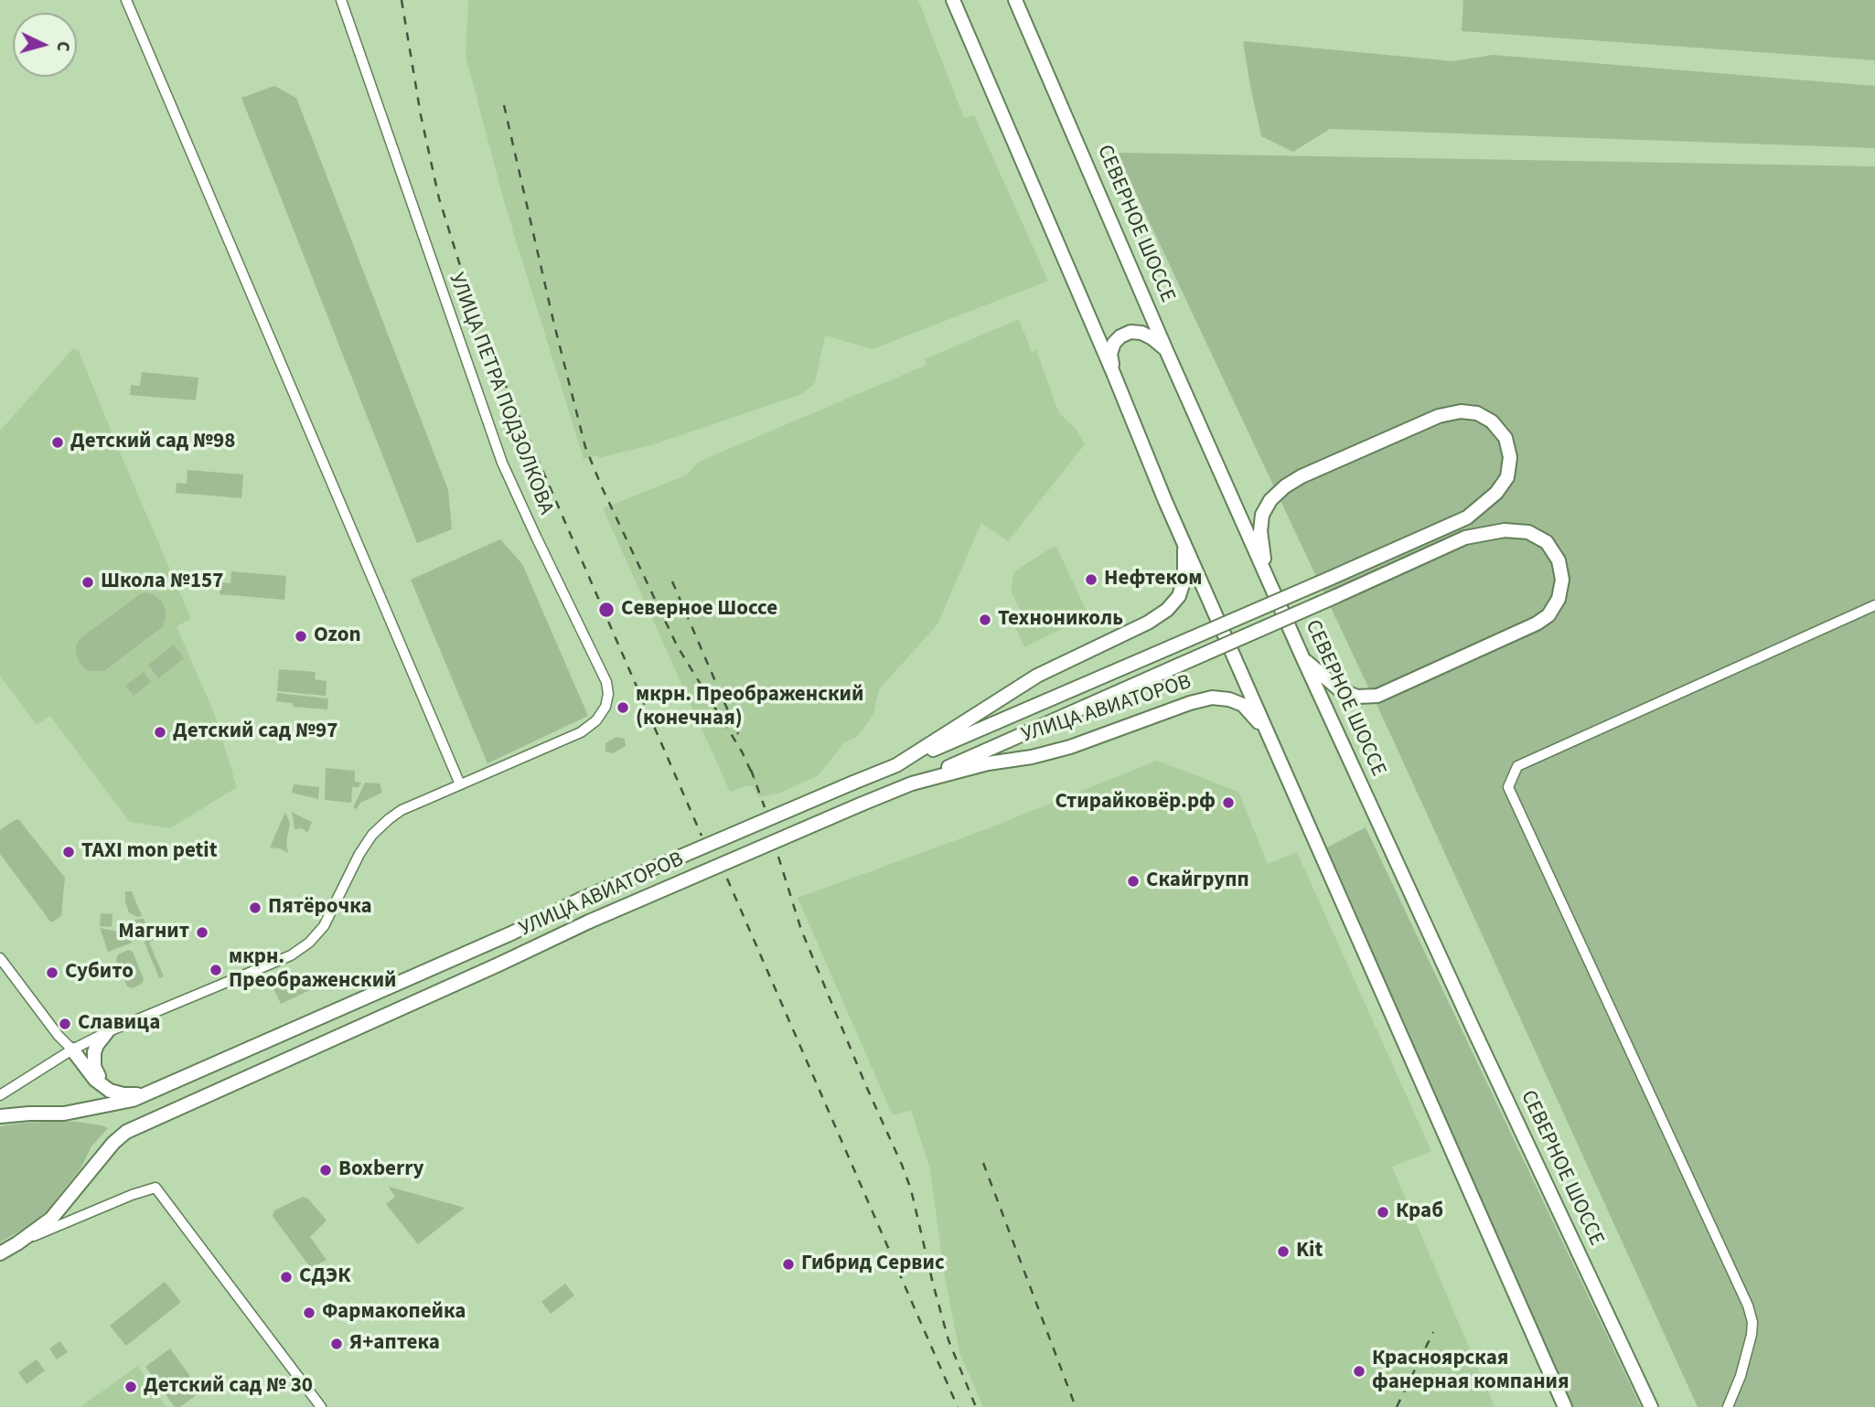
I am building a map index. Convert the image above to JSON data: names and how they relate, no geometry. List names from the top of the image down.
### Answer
{
  "streets": {
    "main road": ["СЕВЕРНОЕ ШОССЕ", "УЛИЦА АВИАТОРОВ"],
    "street": ["УЛИЦА ПЕТРА ПОДЗОЛКОВА"]
  },
  "places": [
    "Детский сад №98",
    "Нефтеком",
    "Школа №157",
    "Северное Шоссе",
    "Технониколь",
    "Ozon",
    "мкрн. Преображенский (конечная)",
    "Детский сад №97",
    "Стирайковёр.рф",
    "TAXI mon petit",
    "Скайгрупп",
    "Пятёрочка",
    "Магнит",
    "мкрн. Преображенский",
    "Субито",
    "Славица",
    "Boxberry",
    "Краб",
    "Kit",
    "Гибрид Сервис",
    "СДЭК",
    "Фармакопейка",
    "Я+аптека",
    "Красноярская фанерная компания",
    "Детский сад № 30"
  ],
  "north": "right"
}
